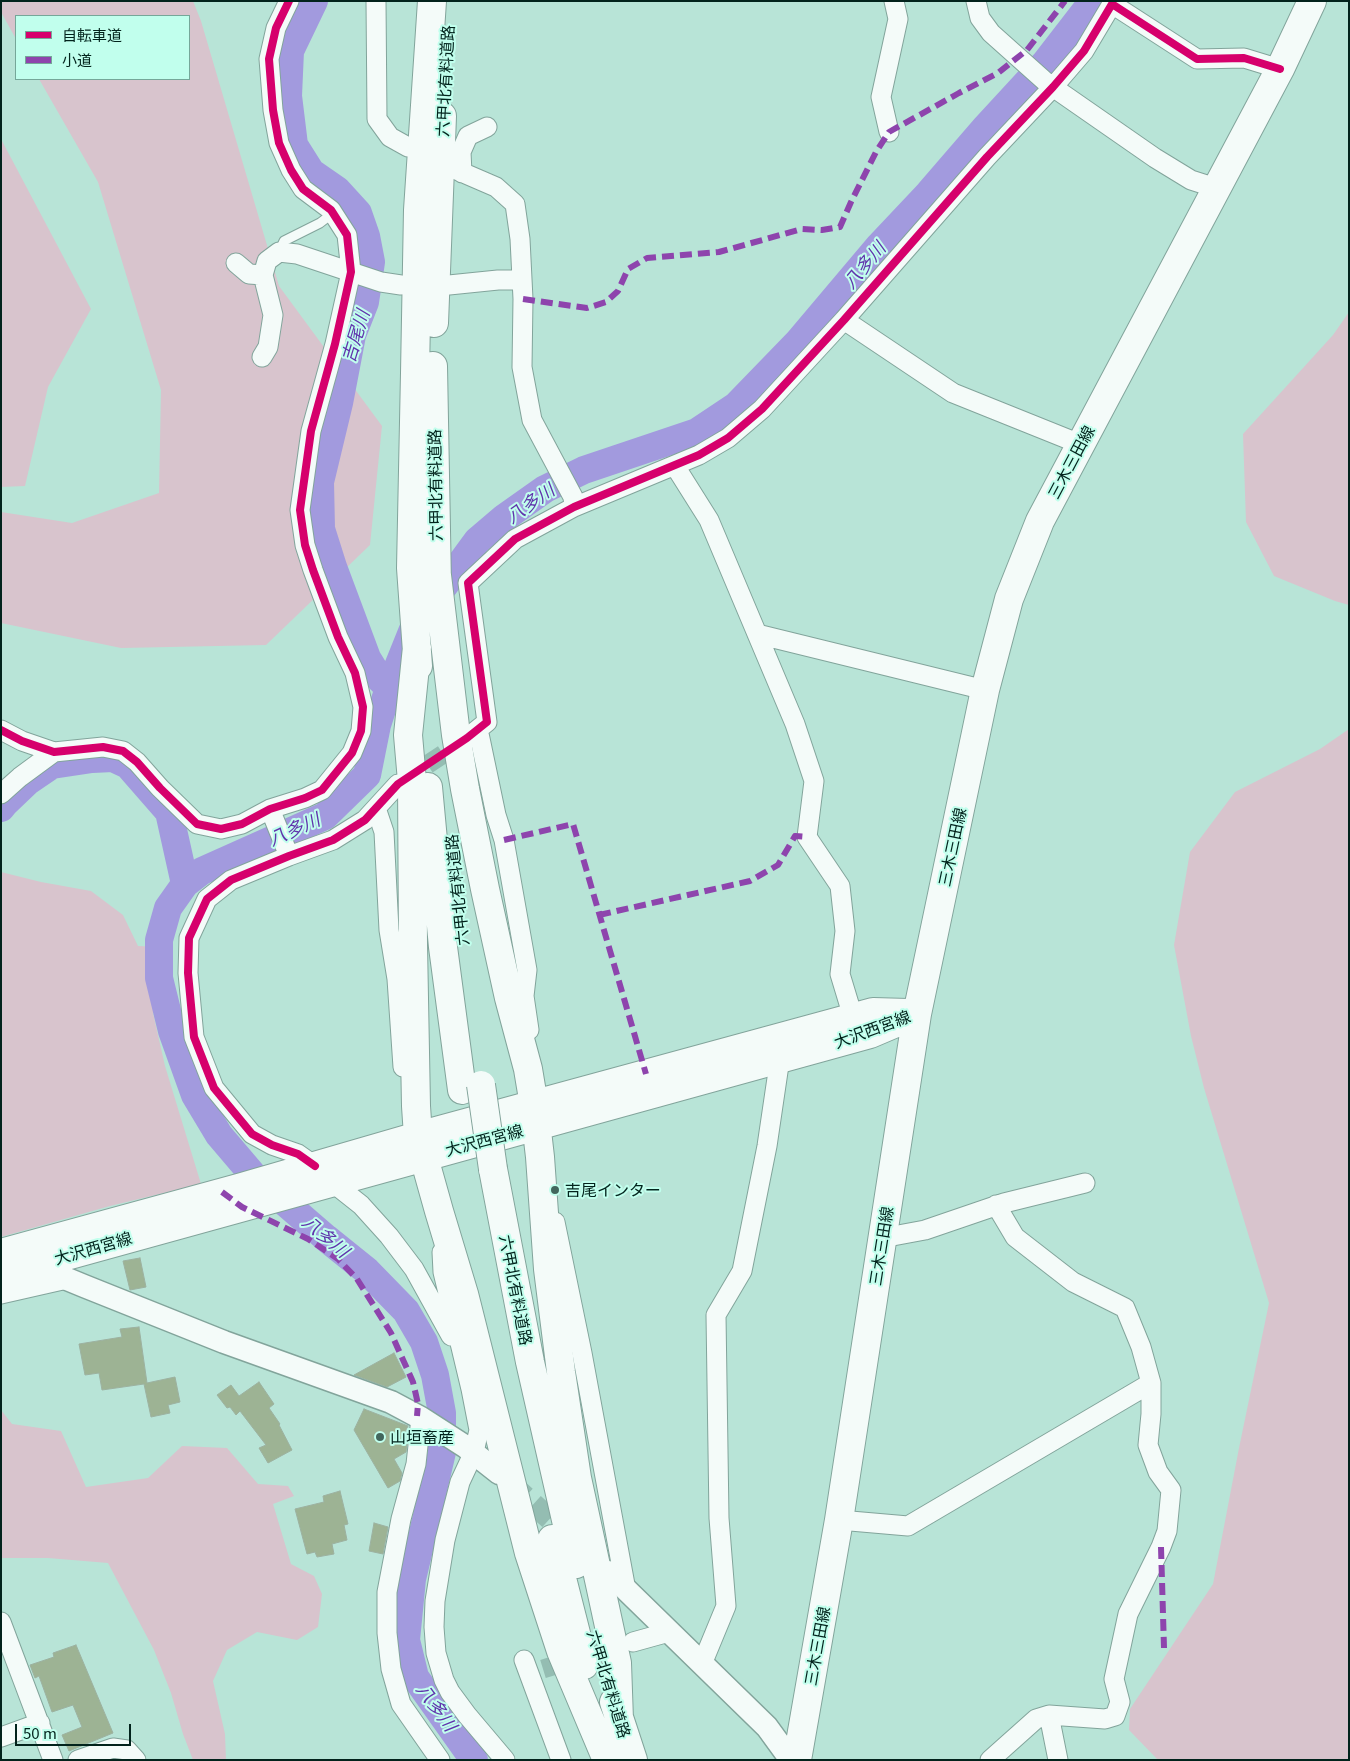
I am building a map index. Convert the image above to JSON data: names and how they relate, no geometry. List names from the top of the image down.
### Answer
{
  "streets": {
    "main road": ["六甲北有料道路", "三木三田線", "大沢西宮線"]
  },
  "crossings": [
    ["三木三田線", "大沢西宮線"]
  ],
  "water": ["八多川", "吉尾川"],
  "places": ["吉尾インター", "山垣畜産"],
  "legend": ["自転車道", "小道"],
  "scale_bar": "50 m"
}
